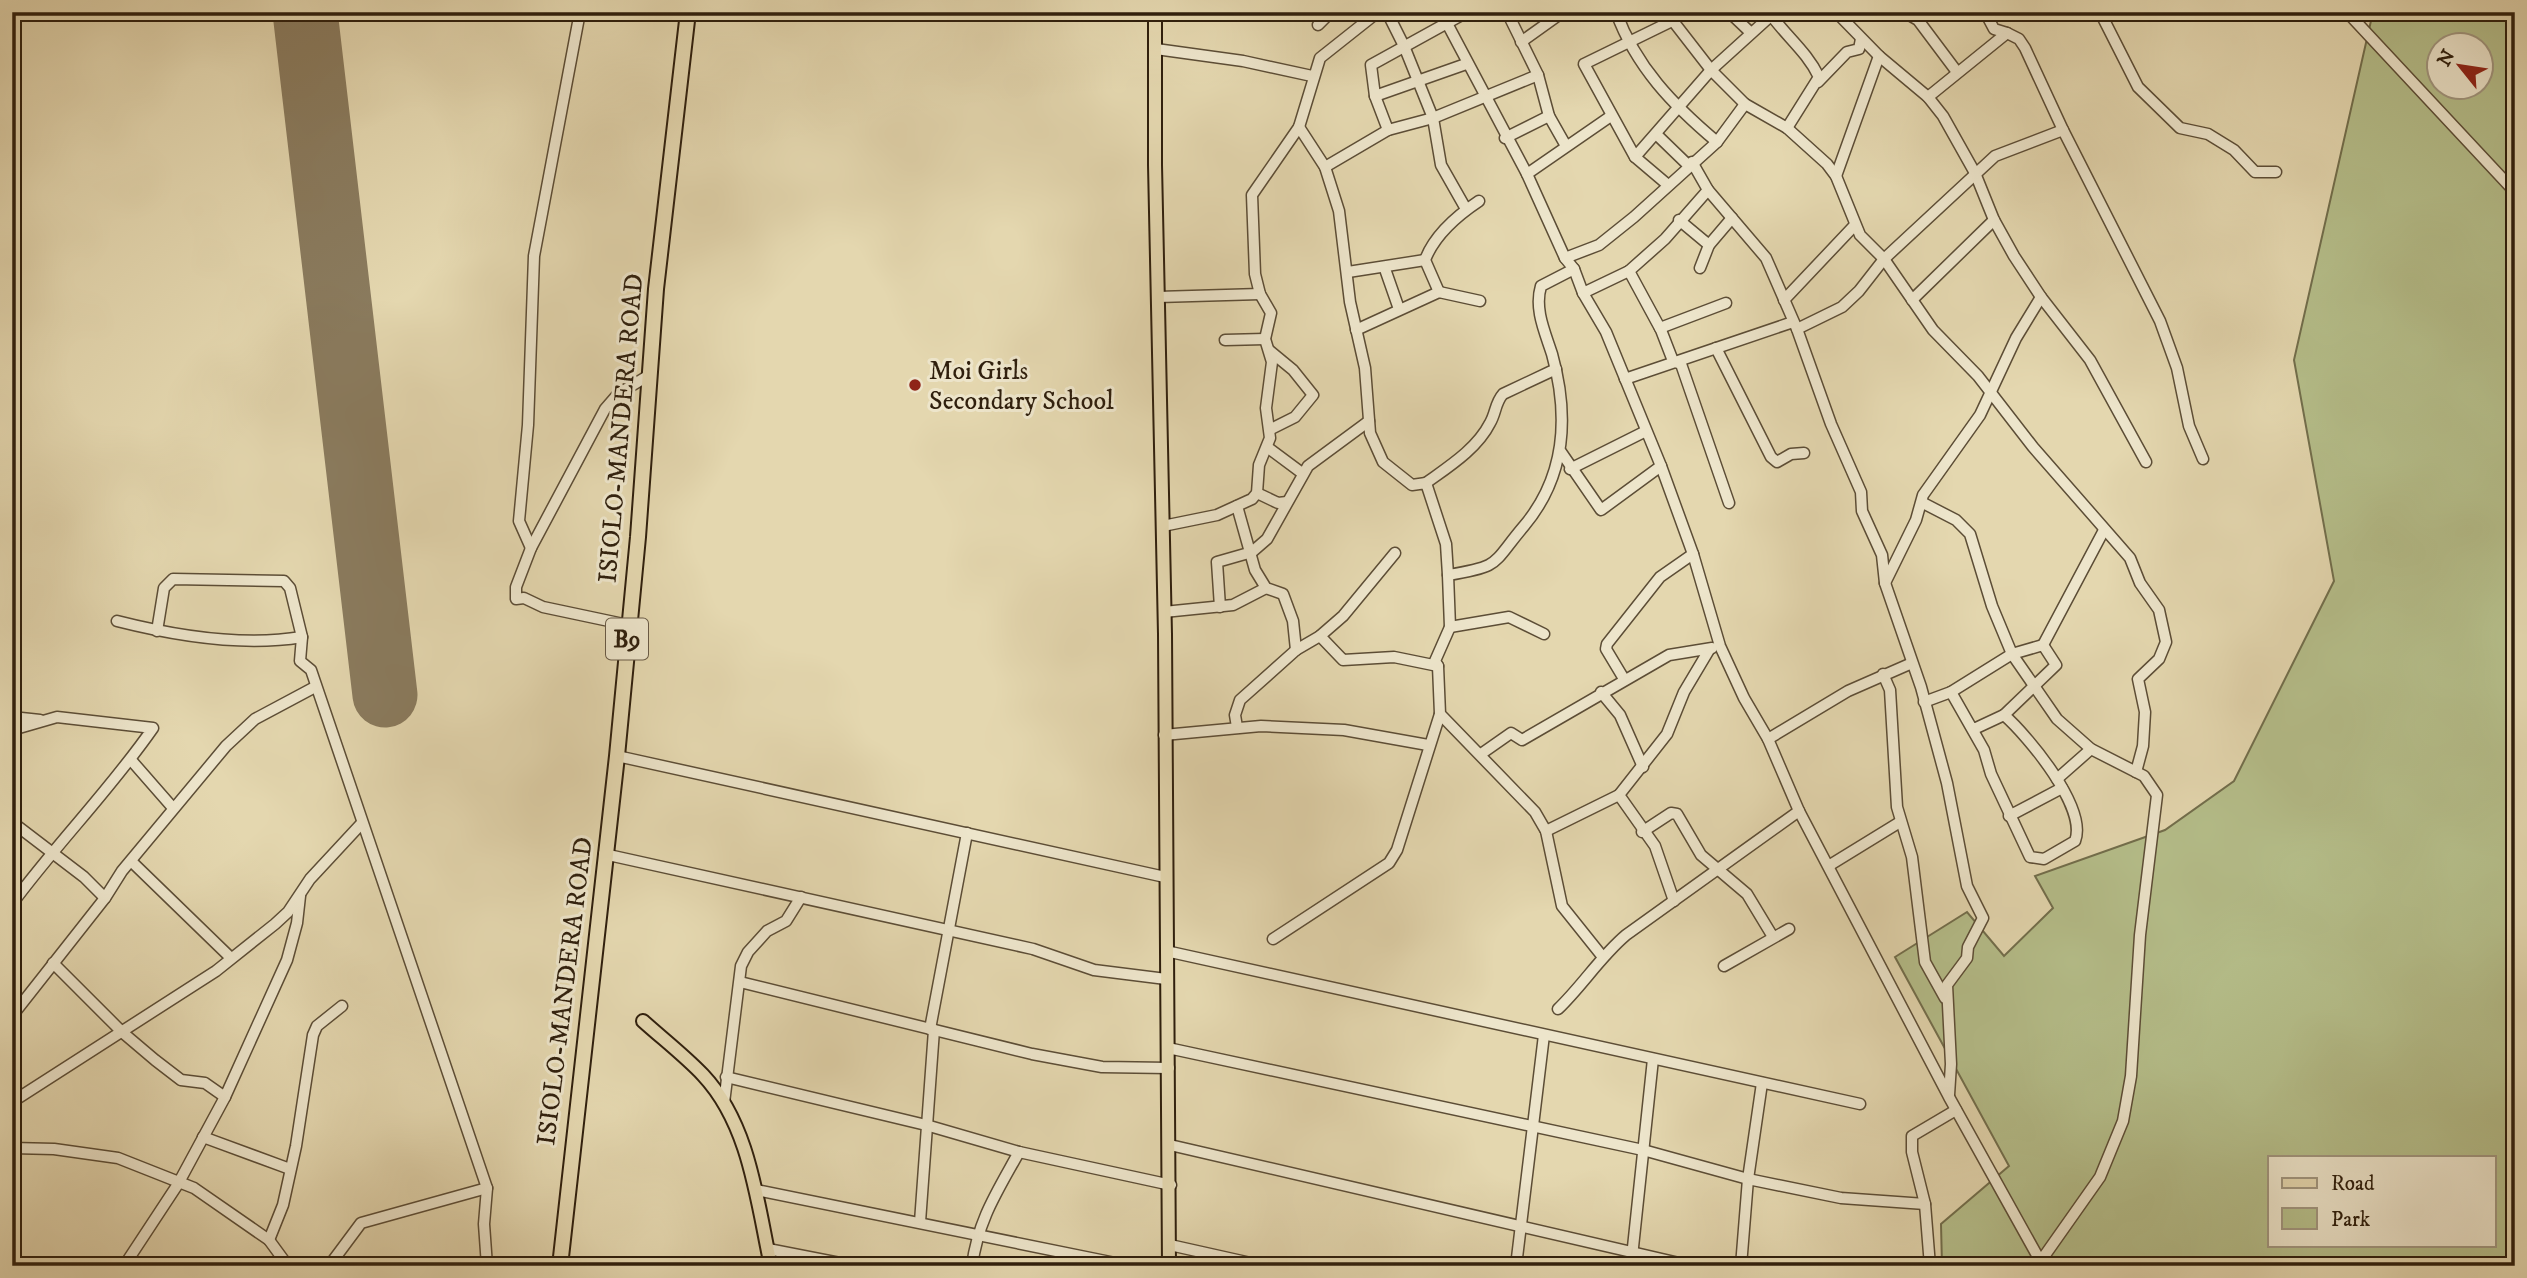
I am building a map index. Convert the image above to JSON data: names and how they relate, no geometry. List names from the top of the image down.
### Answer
{
  "streets": {
    "highway": ["ISIOLO-MANDERA ROAD", "B9"]
  },
  "places": ["Moi Girls Secondary School"],
  "legend": ["Road", "Park"],
  "north": "top left"
}
